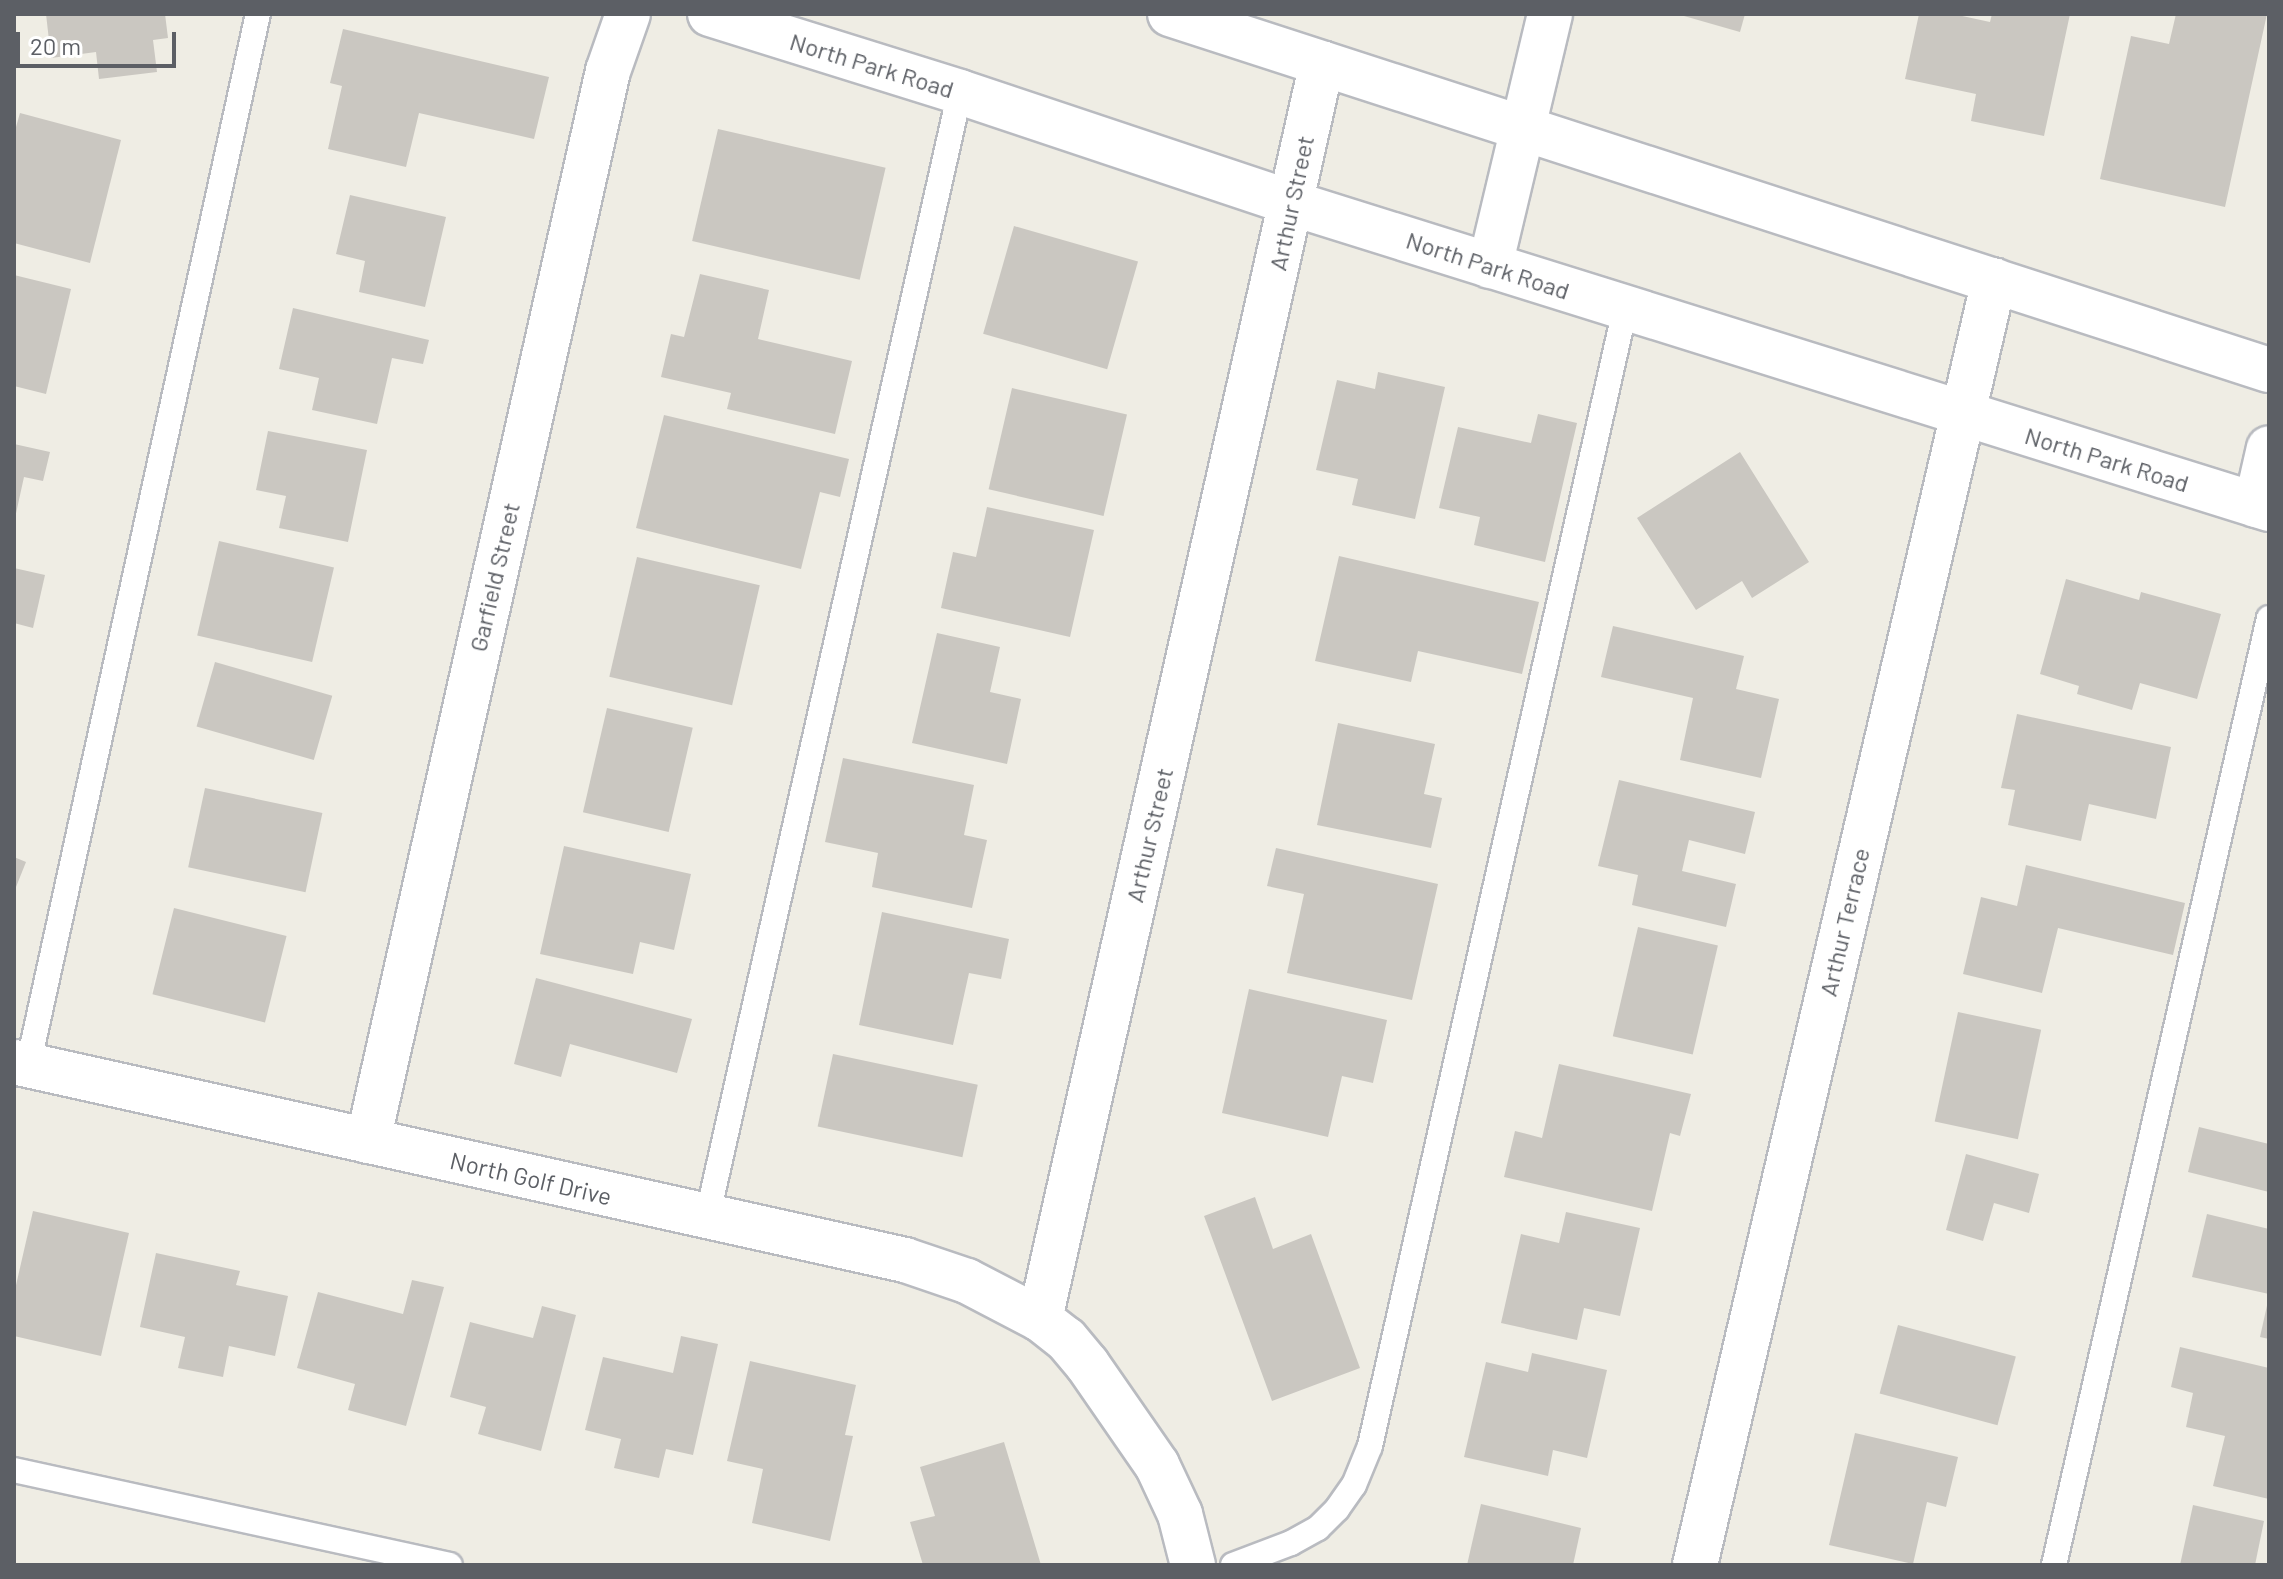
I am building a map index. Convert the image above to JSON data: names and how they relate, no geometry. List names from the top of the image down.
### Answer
{
  "streets": {
    "street": [
      "North Park Road",
      "Arthur Street",
      "Garfield Street",
      "Arthur Terrace",
      "North Golf Drive"
    ]
  },
  "crossings": [
    ["North Park Road", "Arthur Street"],
    ["North Park Road", "Arthur Terrace"],
    ["Arthur Street", "North Golf Drive"],
    ["Garfield Street", "North Golf Drive"]
  ],
  "scale_bar": "20 m"
}
